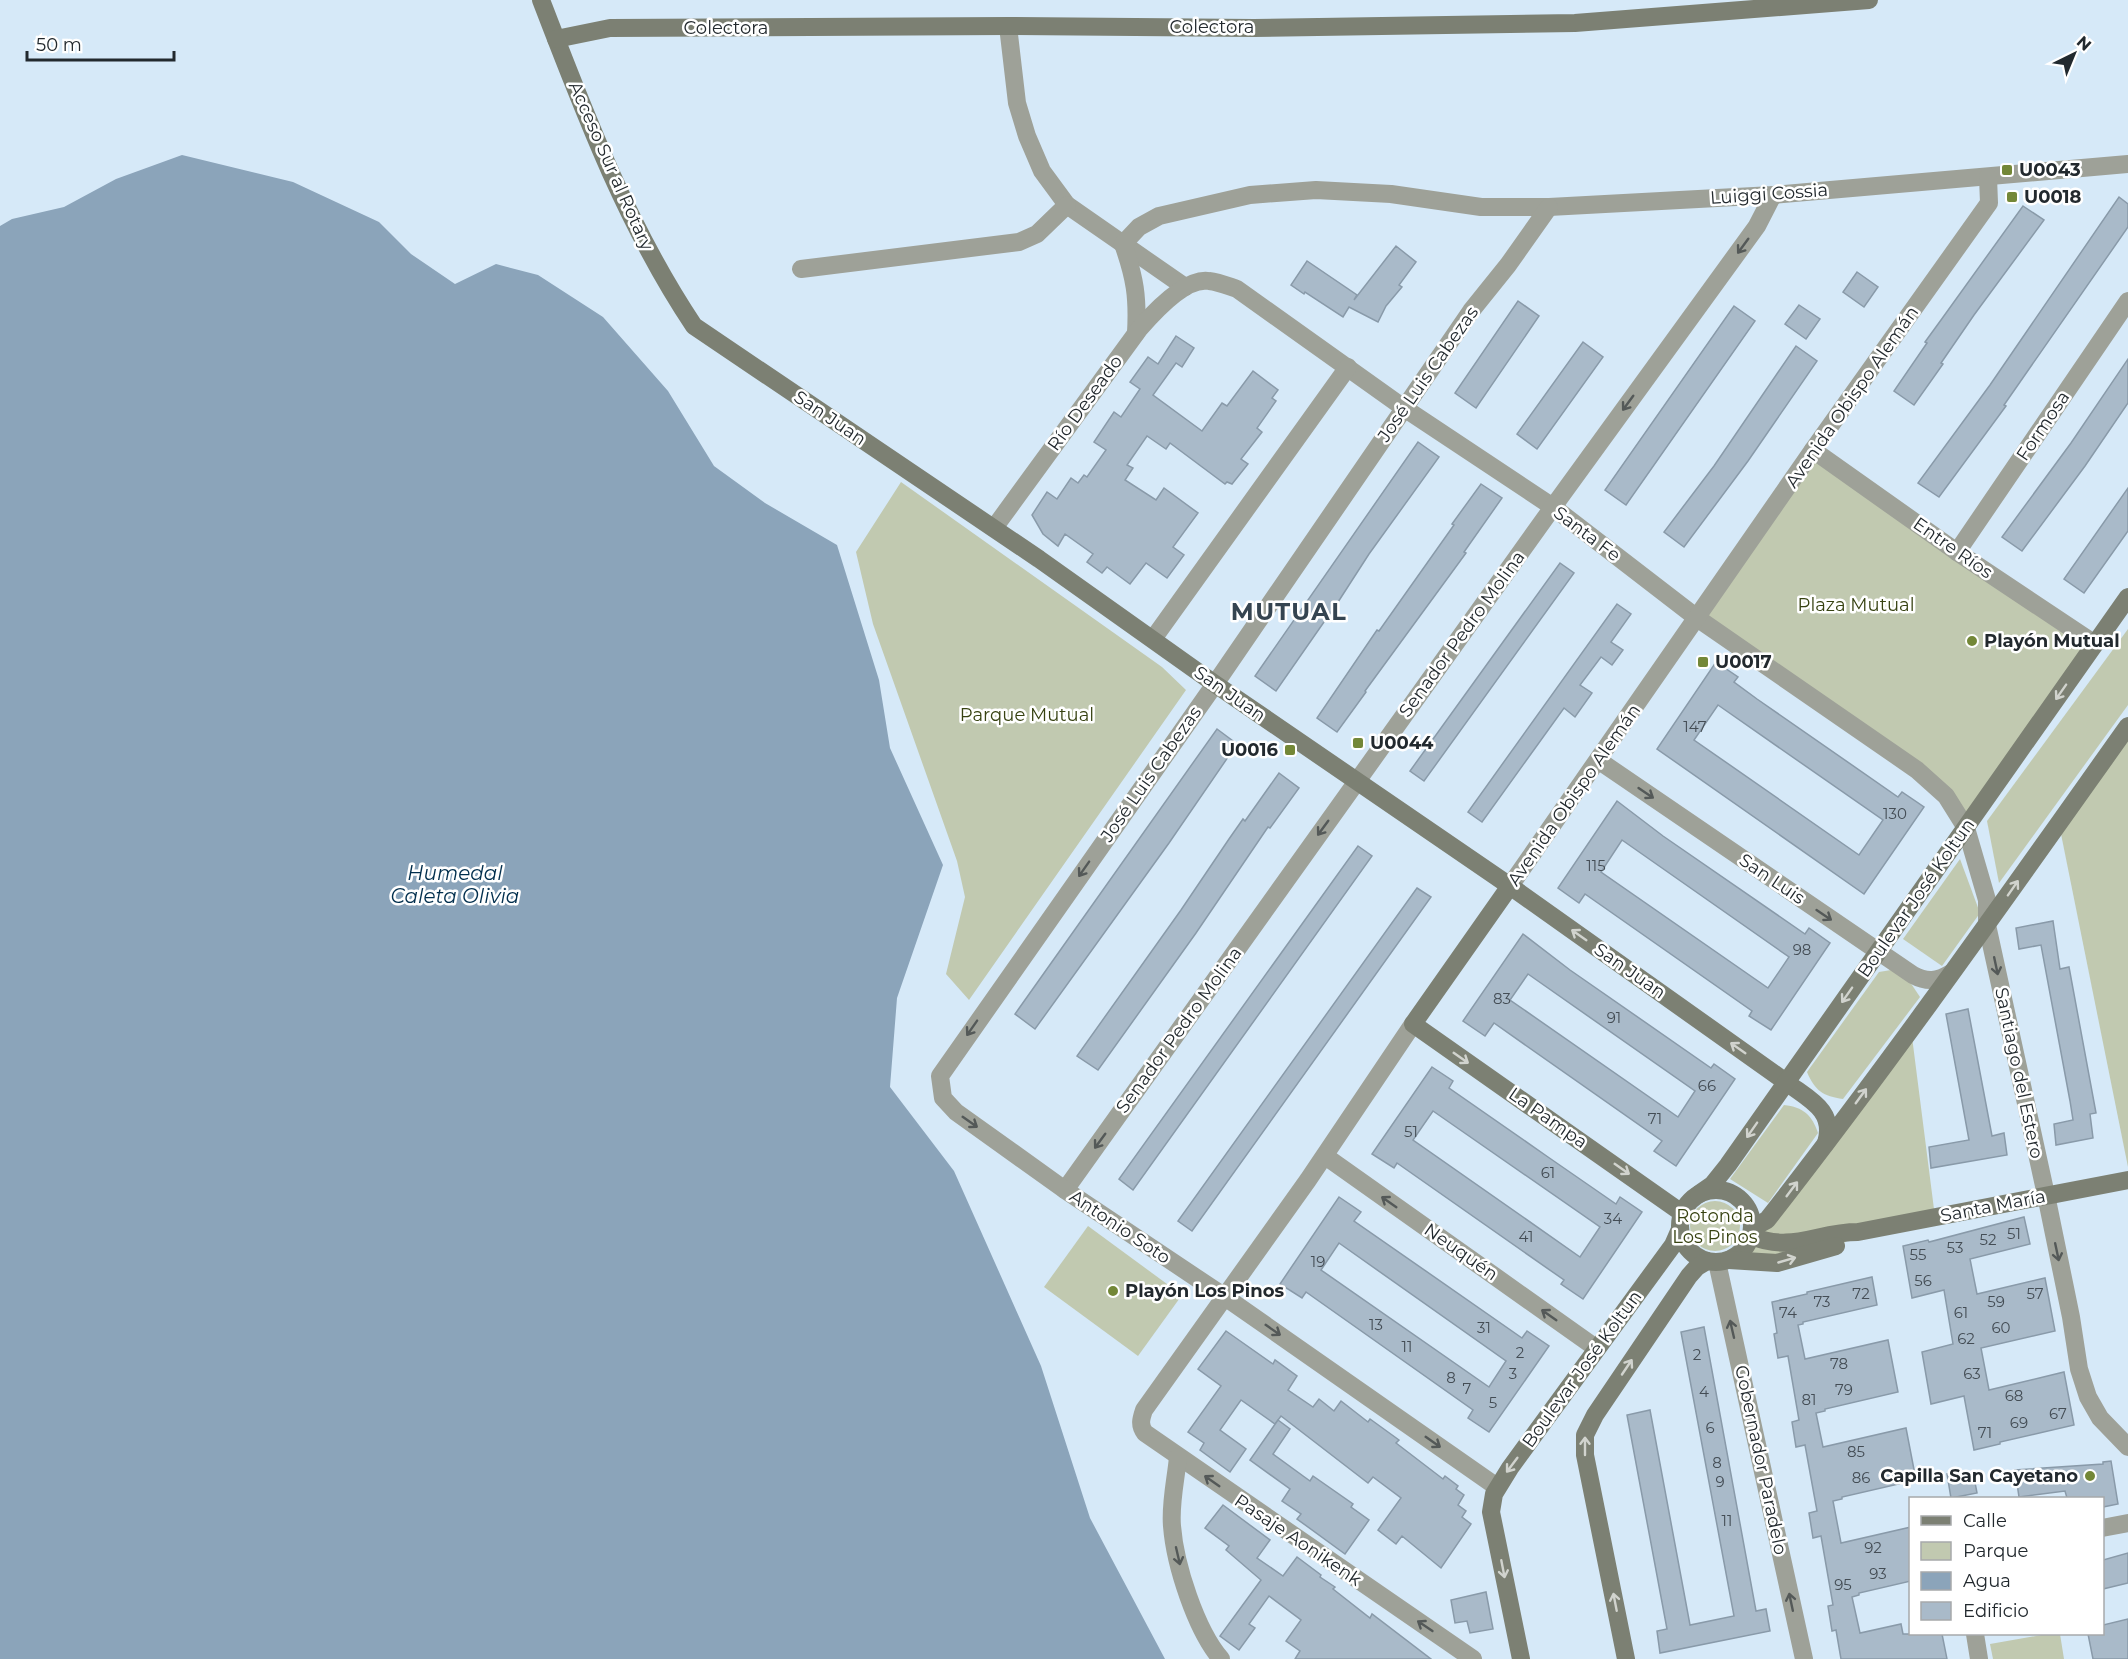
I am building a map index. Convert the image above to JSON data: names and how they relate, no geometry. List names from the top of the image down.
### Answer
{
  "streets": {
    "street": [
      "Colectora",
      "Acceso Sur al Rotary",
      "Luiggi Cossia",
      "José Luis Cabezas",
      "Avenida Obispo Alemán",
      "Río Deseado",
      "San Juan",
      "Formosa",
      "Santa Fe",
      "Entre Ríos",
      "Senador Pedro Molina",
      "San Luis",
      "Boulevar José Koltun",
      "Santiago del Estero",
      "La Pampa",
      "Santa María",
      "Antonio Soto",
      "Neuquén",
      "Gobernador Paradelo",
      "Pasaje Aonikenk"
    ]
  },
  "crossings": [
    ["Colectora", "Acceso Sur al Rotary"],
    ["Acceso Sur al Rotary", "San Juan"],
    ["Luiggi Cossia", "José Luis Cabezas"],
    ["Luiggi Cossia", "Avenida Obispo Alemán"],
    ["Luiggi Cossia", "Senador Pedro Molina"],
    ["José Luis Cabezas", "San Juan"],
    ["José Luis Cabezas", "Santa Fe"],
    ["José Luis Cabezas", "Antonio Soto"],
    ["Avenida Obispo Alemán", "San Juan"],
    ["Avenida Obispo Alemán", "Santa Fe"],
    ["Avenida Obispo Alemán", "Entre Ríos"],
    ["Avenida Obispo Alemán", "San Luis"],
    ["Avenida Obispo Alemán", "La Pampa"],
    ["Avenida Obispo Alemán", "Antonio Soto"],
    ["Avenida Obispo Alemán", "Neuquén"],
    ["Avenida Obispo Alemán", "Pasaje Aonikenk"],
    ["Río Deseado", "San Juan"],
    ["Río Deseado", "Santa Fe"],
    ["San Juan", "Senador Pedro Molina"],
    ["San Juan", "Boulevar José Koltun"],
    ["Formosa", "Entre Ríos"],
    ["Santa Fe", "Senador Pedro Molina"],
    ["Santa Fe", "Boulevar José Koltun"],
    ["Santa Fe", "Santiago del Estero"],
    ["Entre Ríos", "Boulevar José Koltun"],
    ["Senador Pedro Molina", "Antonio Soto"],
    ["San Luis", "Boulevar José Koltun"],
    ["Boulevar José Koltun", "Santiago del Estero"],
    ["Boulevar José Koltun", "La Pampa"],
    ["Boulevar José Koltun", "Santa María"],
    ["Boulevar José Koltun", "Antonio Soto"],
    ["Boulevar José Koltun", "Neuquén"],
    ["Boulevar José Koltun", "Gobernador Paradelo"],
    ["Santiago del Estero", "Santa María"],
    ["La Pampa", "Santa María"],
    ["La Pampa", "Gobernador Paradelo"],
    ["Santa María", "Gobernador Paradelo"]
  ],
  "one_way": [
    "José Luis Cabezas",
    "Senador Pedro Molina",
    "San Luis",
    "Santiago del Estero",
    "La Pampa",
    "Antonio Soto",
    "Neuquén",
    "Gobernador Paradelo",
    "Pasaje Aonikenk"
  ],
  "districts": ["MUTUAL"],
  "water": ["Humedal Caleta Olivia"],
  "parks": ["Plaza Mutual", "Parque Mutual", "Rotonda Los Pinos"],
  "places": {
    "transit": [
      "U0043",
      "U0018",
      "U0017",
      "U0044",
      "U0016"
    ],
    "other": ["Playón Mutual", "Playón Los Pinos", "Capilla San Cayetano"]
  },
  "house_numbers": [
    "147",
    "130",
    "115",
    "98",
    "83",
    "91",
    "66",
    "71",
    "51",
    "61",
    "34",
    "51",
    "41",
    "52",
    "53",
    "55",
    "19",
    "56",
    "72",
    "57",
    "73",
    "59",
    "74",
    "61",
    "13",
    "31",
    "60",
    "62",
    "11",
    "2",
    "2",
    "78",
    "3",
    "63",
    "8",
    "7",
    "79",
    "4",
    "68",
    "81",
    "5",
    "67",
    "69",
    "6",
    "71",
    "85",
    "8",
    "86",
    "9",
    "11",
    "92",
    "93",
    "95"
  ],
  "legend": [
    "Calle",
    "Parque",
    "Agua",
    "Edificio"
  ],
  "scale_bar": "50 m",
  "north": "top right"
}
